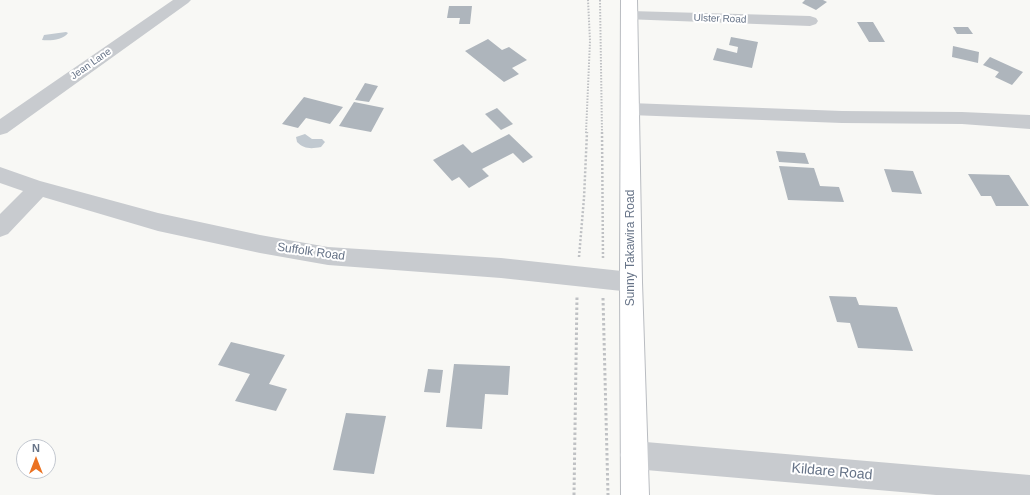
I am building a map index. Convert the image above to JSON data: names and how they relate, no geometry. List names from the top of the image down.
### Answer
{
  "streets": {
    "main road": ["Sunny Takawira Road"],
    "street": [
      "Ulster Road",
      "Jean Lane",
      "Suffolk Road",
      "Kildare Road"
    ]
  },
  "crossings": [
    ["Ulster Road", "Sunny Takawira Road"],
    ["Sunny Takawira Road", "Suffolk Road"],
    ["Sunny Takawira Road", "Kildare Road"]
  ],
  "north": "top"
}
